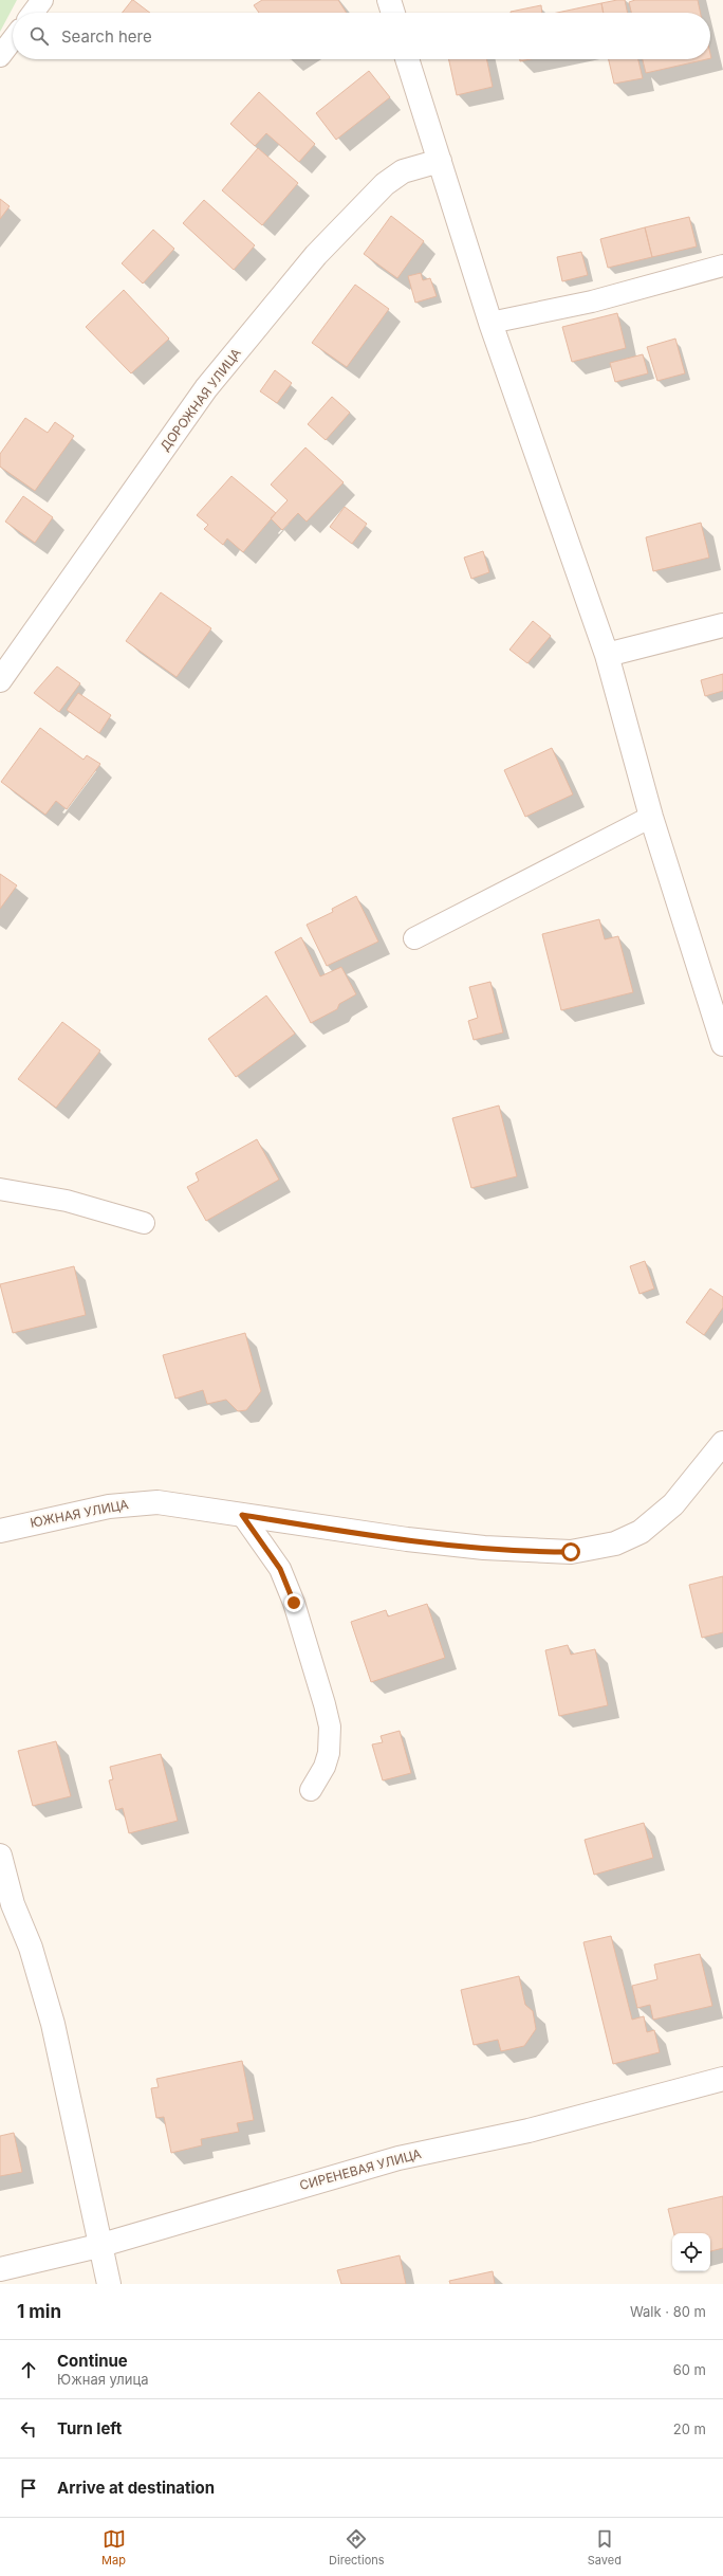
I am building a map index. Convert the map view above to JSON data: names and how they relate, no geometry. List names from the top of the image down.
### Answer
{
  "streets": {
    "street": ["ДОРОЖНАЯ УЛИЦА", "ЮЖНАЯ УЛИЦА", "СИРЕНЕВАЯ УЛИЦА"]
  },
  "page": {
    "search": "Search here",
    "heading": ["1 min", "Walk · 80 m"],
    "list": [
      ["Continue", "Южная улица", "60 m"],
      ["Turn left", "20 m"],
      "Arrive at destination"
    ],
    "nav": ["Map", "Directions", "Saved"]
  }
}
